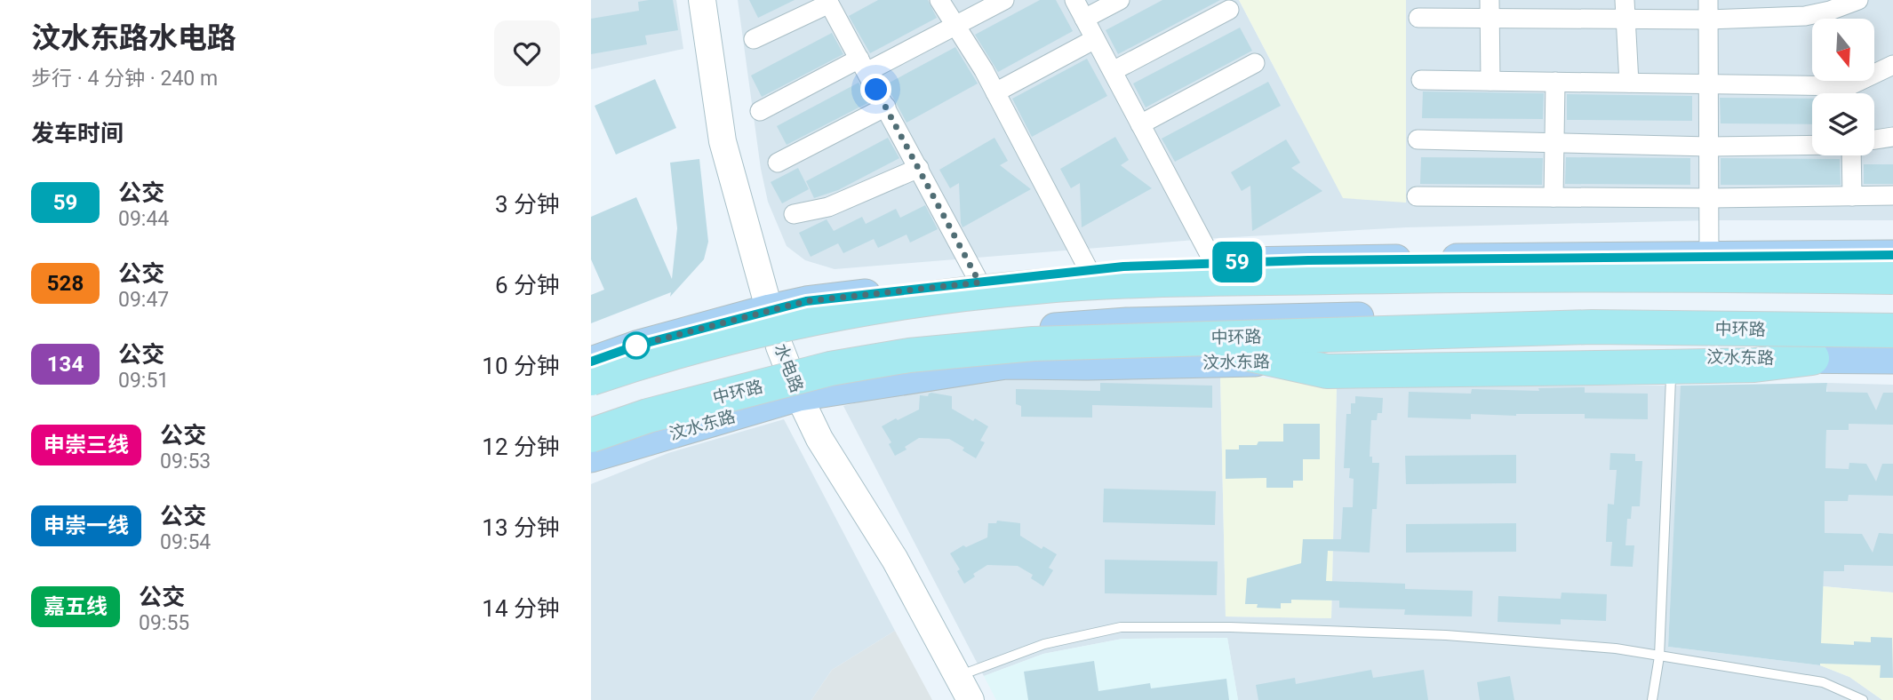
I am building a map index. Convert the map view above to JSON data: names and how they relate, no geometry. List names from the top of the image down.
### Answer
{
  "streets": {
    "highway": ["中环路"],
    "main road": ["汶水东路", "水电路"]
  },
  "crossings": [
    ["汶水东路", "水电路"]
  ],
  "lines": ["bus line 59"],
  "north": "bottom",
  "page": {
    "heading": [
      ["汶水东路水电路", "步行 · 4 分钟 · 240 m"],
      "发车时间"
    ],
    "on_map": "59",
    "list": [
      {
        "mark": "59",
        "name": "公交",
        "note": "09:44",
        "value": "3 分钟"
      },
      {
        "mark": "528",
        "name": "公交",
        "note": "09:47",
        "value": "6 分钟"
      },
      {
        "mark": "134",
        "name": "公交",
        "note": "09:51",
        "value": "10 分钟"
      },
      {
        "mark": "申崇三线",
        "name": "公交",
        "note": "09:53",
        "value": "12 分钟"
      },
      {
        "mark": "申崇一线",
        "name": "公交",
        "note": "09:54",
        "value": "13 分钟"
      },
      {
        "mark": "嘉五线",
        "name": "公交",
        "note": "09:55",
        "value": "14 分钟"
      }
    ]
  }
}
